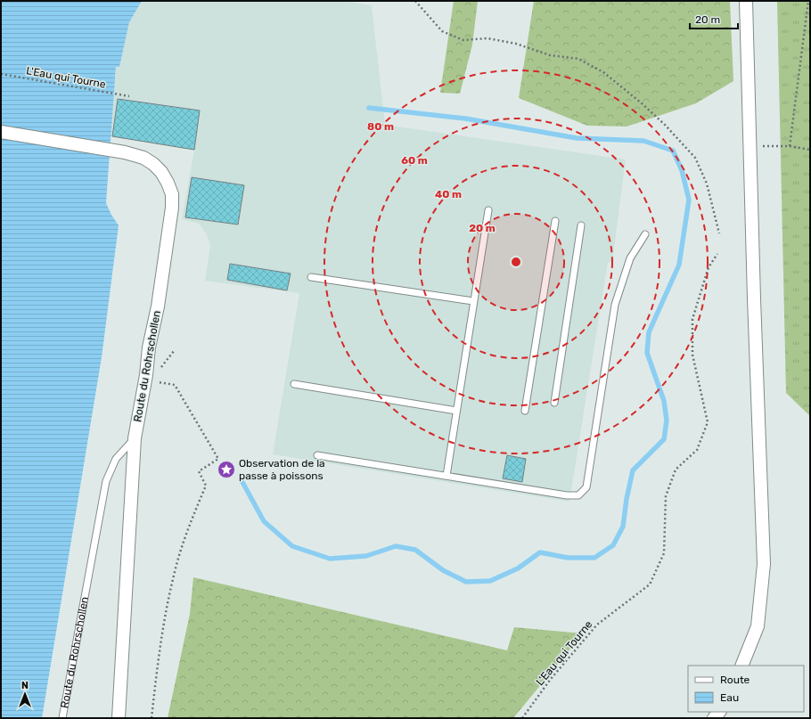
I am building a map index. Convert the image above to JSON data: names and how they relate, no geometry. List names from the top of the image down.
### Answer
{
  "streets": {
    "street": ["Route du Rohrschollen"],
    "path": ["L'Eau qui Tourne"]
  },
  "places": {
    "place": ["Observation de la passe à poissons"]
  },
  "legend": ["Route", "Eau"],
  "scale_bar": "20 m",
  "north": "top",
  "rings": [
    "80 m",
    "60 m",
    "40 m",
    "20 m"
  ]
}
